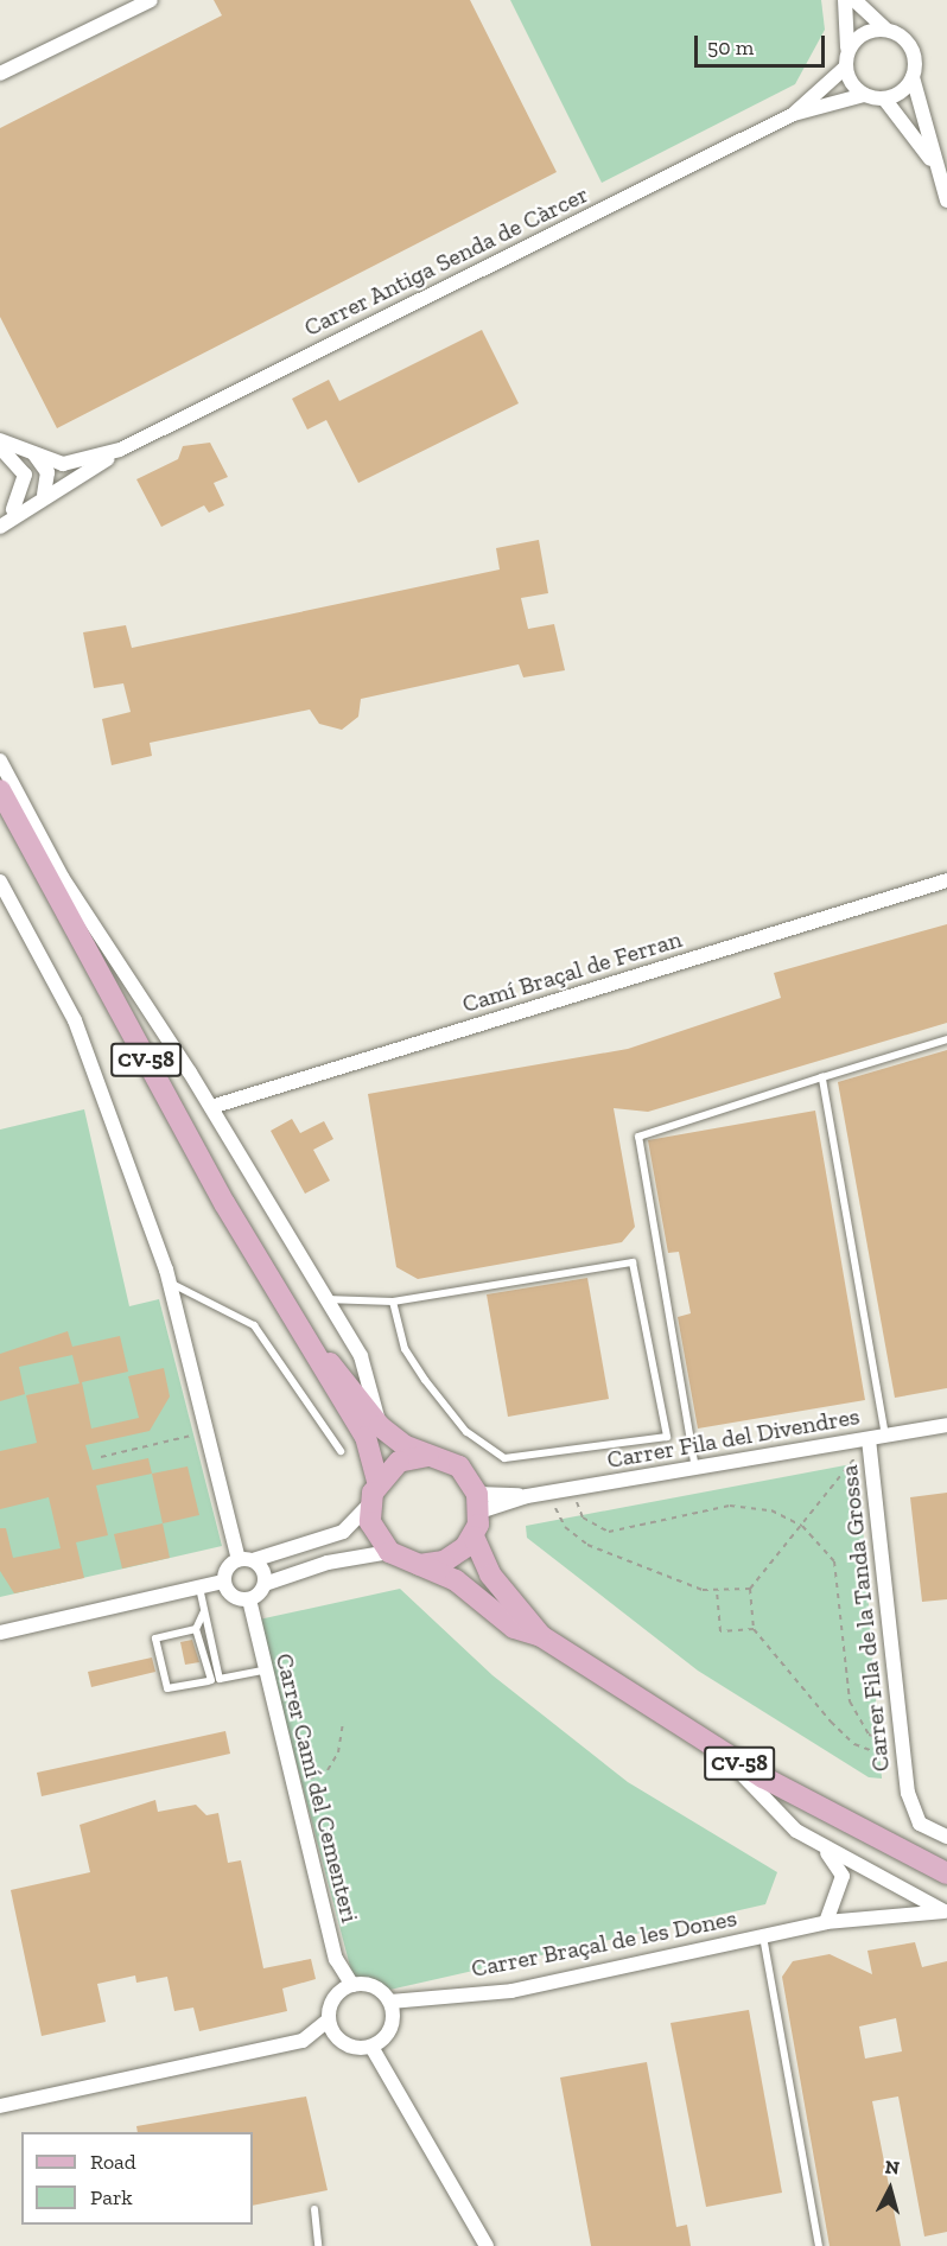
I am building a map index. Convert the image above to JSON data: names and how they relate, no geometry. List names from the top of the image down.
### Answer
{
  "streets": {
    "main road": ["CV-58"],
    "street": [
      "Carrer Antiga Senda de Càrcer",
      "Camí Braçal de Ferran",
      "Carrer Fila del Divendres",
      "Carrer Fila de la Tanda Grossa",
      "Carrer Camí del Cementeri",
      "Carrer Braçal de les Dones"
    ]
  },
  "crossings": [
    ["CV-58", "Carrer Fila del Divendres"],
    ["Carrer Fila del Divendres", "Carrer Fila de la Tanda Grossa"],
    ["Carrer Camí del Cementeri", "Carrer Braçal de les Dones"]
  ],
  "legend": ["Road", "Park"],
  "scale_bar": "50 m",
  "north": "top"
}
